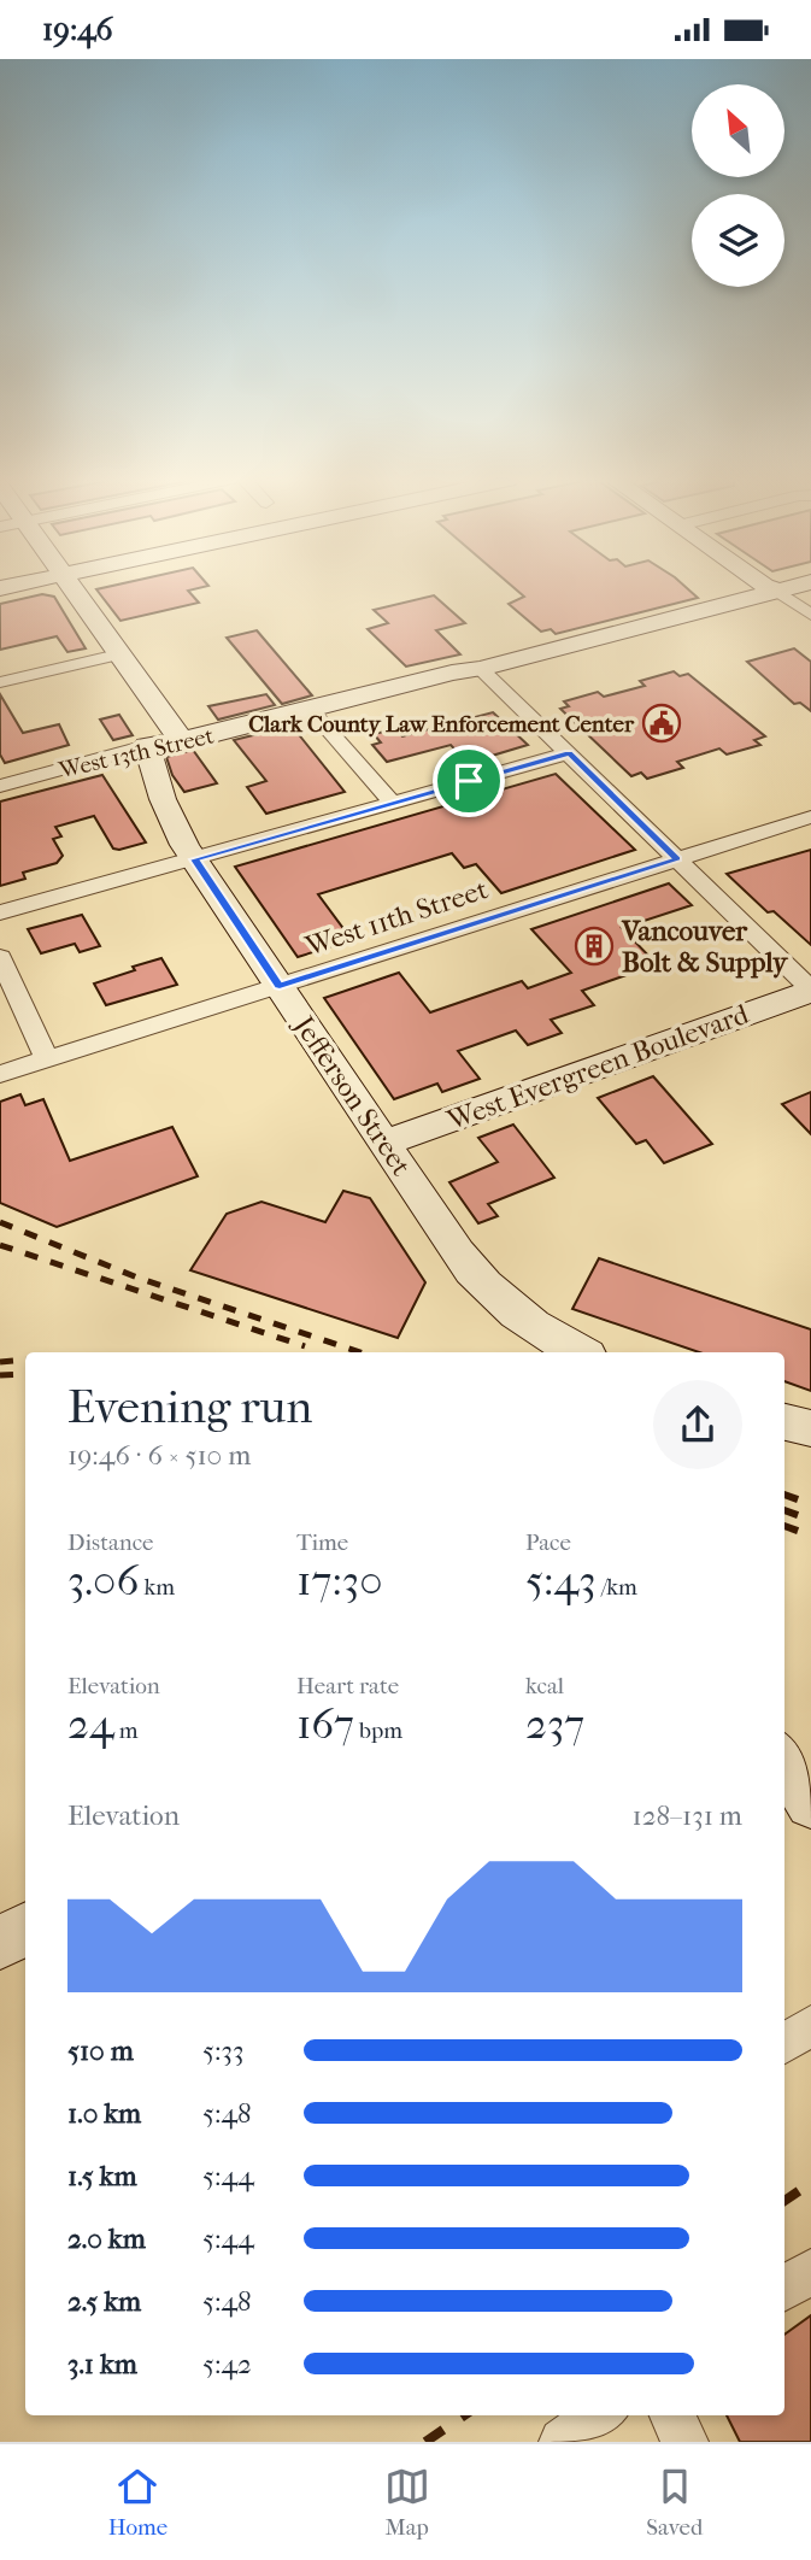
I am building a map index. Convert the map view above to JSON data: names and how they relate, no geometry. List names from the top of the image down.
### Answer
{
  "streets": {
    "street": [
      "West 13th Street",
      "West 11th Street",
      "West Evergreen Boulevard",
      "Jefferson Street"
    ]
  },
  "crossings": [
    ["West 13th Street", "Jefferson Street"],
    ["West 11th Street", "Jefferson Street"],
    ["West Evergreen Boulevard", "Jefferson Street"]
  ],
  "places": {
    "public building": ["Clark County Law Enforcement Center"],
    "building": ["Vancouver Bolt & Supply"]
  },
  "north": "top left",
  "page": {
    "status": "19:46",
    "heading": ["Evening run", "19:46 · 6 × 510 m"],
    "stats": [
      ["Distance", "3.06 km"],
      ["Time", "17:30"],
      ["Pace", "5:43 /km"],
      ["Elevation", "24 m"],
      ["Heart rate", "167 bpm"],
      ["kcal", "237"]
    ],
    "chart": ["Elevation", "128–131 m"],
    "list": [
      {
        "name": "510 m",
        "note": "5:33"
      },
      {
        "name": "1.0 km",
        "note": "5:48"
      },
      {
        "name": "1.5 km",
        "note": "5:44"
      },
      {
        "name": "2.0 km",
        "note": "5:44"
      },
      {
        "name": "2.5 km",
        "note": "5:48"
      },
      {
        "name": "3.1 km",
        "note": "5:42"
      }
    ],
    "tabs": ["Home", "Map", "Saved"]
  }
}
